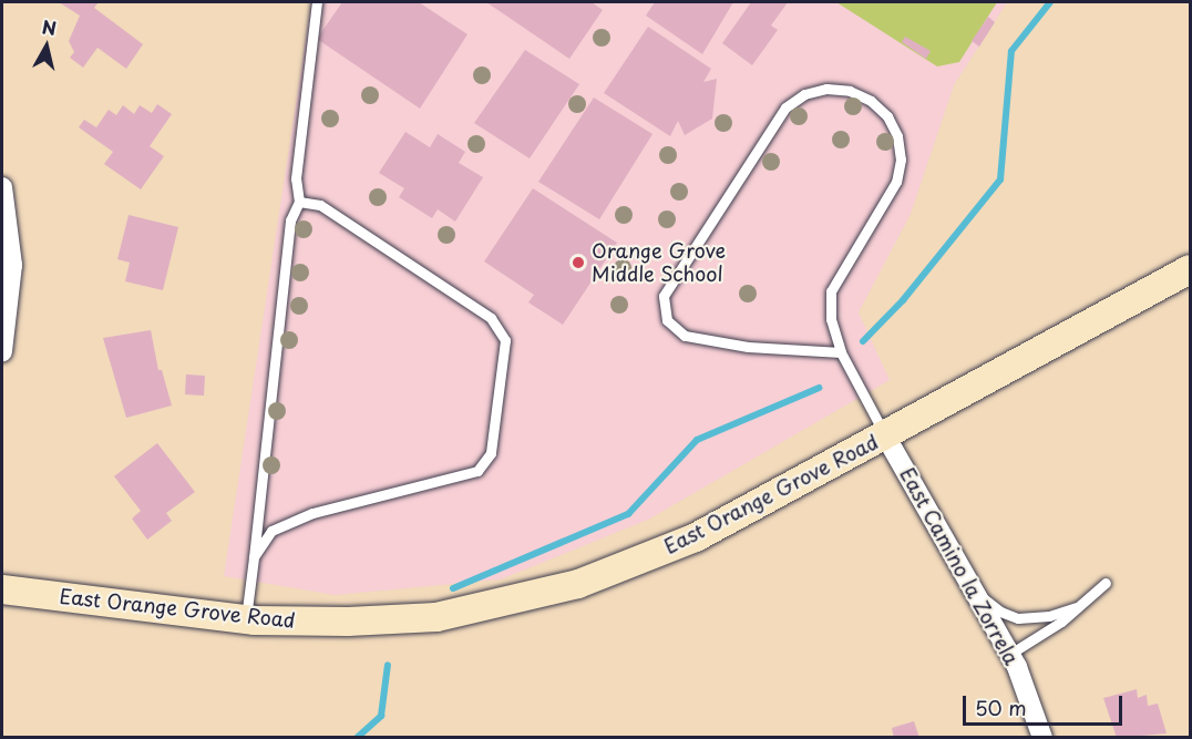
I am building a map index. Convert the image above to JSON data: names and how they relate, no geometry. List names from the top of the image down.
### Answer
{
  "streets": {
    "main road": ["East Orange Grove Road"],
    "street": ["East Camino la Zorrela"]
  },
  "crossings": [
    ["East Orange Grove Road", "East Camino la Zorrela"]
  ],
  "places": ["Orange Grove Middle School"],
  "scale_bar": "50 m",
  "north": "top"
}
